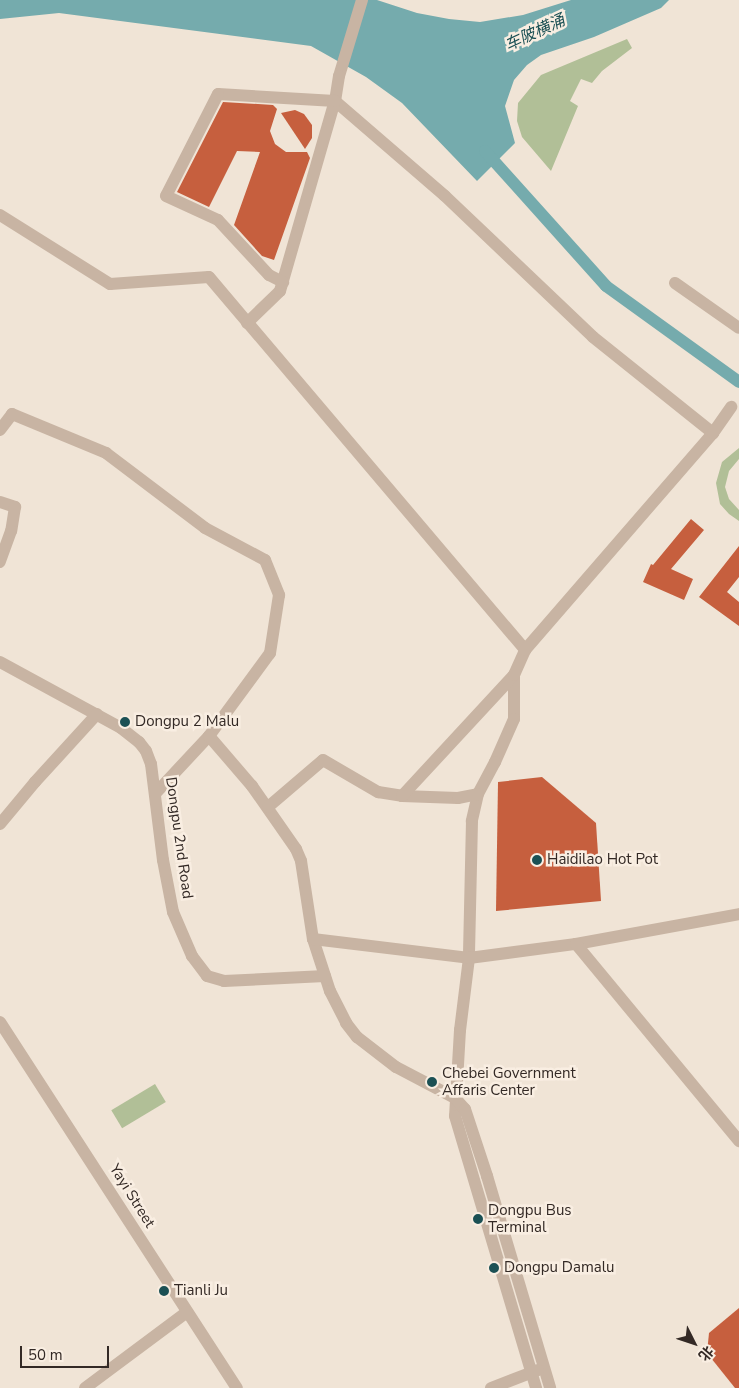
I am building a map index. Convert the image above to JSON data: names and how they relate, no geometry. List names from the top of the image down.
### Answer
{
  "streets": {
    "street": ["Dongpu 2nd Road", "Yayi Street"]
  },
  "water": ["车陂横涌"],
  "places": [
    "Dongpu 2 Malu",
    "Haidilao Hot Pot",
    "Chebei Government Affaris Center",
    "Dongpu Bus Terminal",
    "Dongpu Damalu",
    "Tianli Ju"
  ],
  "scale_bar": "50 m",
  "north": "bottom right"
}
